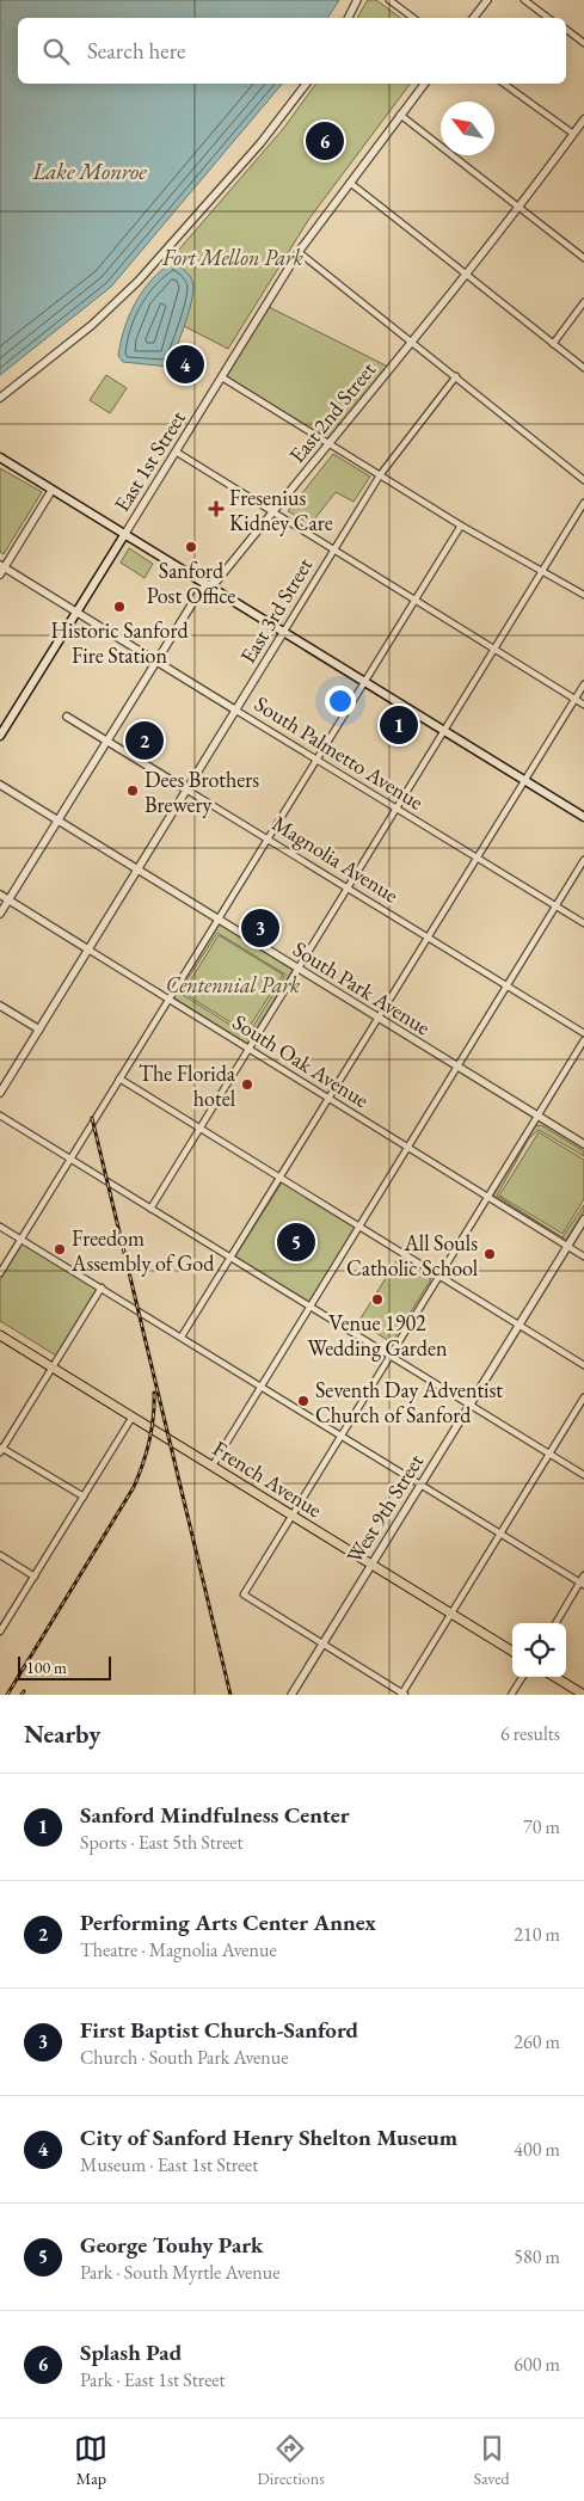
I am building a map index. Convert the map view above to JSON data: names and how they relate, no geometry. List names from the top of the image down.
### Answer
{
  "streets": {
    "main road": ["French Avenue"],
    "street": [
      "East 2nd Street",
      "East 1st Street",
      "East 3rd Street",
      "South Palmetto Avenue",
      "Magnolia Avenue",
      "South Park Avenue",
      "South Oak Avenue",
      "West 9th Street"
    ]
  },
  "crossings": [
    ["East 2nd Street", "South Palmetto Avenue"],
    ["East 2nd Street", "Magnolia Avenue"],
    ["East 2nd Street", "South Park Avenue"],
    ["East 2nd Street", "South Oak Avenue"],
    ["East 3rd Street", "South Palmetto Avenue"],
    ["East 3rd Street", "Magnolia Avenue"],
    ["East 3rd Street", "South Park Avenue"],
    ["East 3rd Street", "South Oak Avenue"],
    ["South Oak Avenue", "West 9th Street"],
    ["French Avenue", "West 9th Street"]
  ],
  "water": ["Lake Monroe"],
  "parks": ["Fort Mellon Park", "Centennial Park"],
  "places": {
    "health": ["Fresenius Kidney Care"],
    "other": [
      "Sanford Post Office",
      "Historic Sanford Fire Station",
      "Dees Brothers Brewery",
      "The Florida hotel",
      "Freedom Assembly of God",
      "All Souls Catholic School",
      "Venue 1902 Wedding Garden",
      "Seventh Day Adventist Church of Sanford"
    ]
  },
  "scale_bar": "100 m",
  "north": "top left",
  "page": {
    "search": "Search here",
    "pins": [
      "6",
      "4",
      "1",
      "2",
      "3",
      "5"
    ],
    "scale": "100 m",
    "heading": ["Nearby", "6 results"],
    "list": [
      {
        "mark": "1",
        "name": "Sanford Mindfulness Center",
        "note": "Sports · East 5th Street",
        "value": "70 m"
      },
      {
        "mark": "2",
        "name": "Performing Arts Center Annex",
        "note": "Theatre · Magnolia Avenue",
        "value": "210 m"
      },
      {
        "mark": "3",
        "name": "First Baptist Church-Sanford",
        "note": "Church · South Park Avenue",
        "value": "260 m"
      },
      {
        "mark": "4",
        "name": "City of Sanford Henry Shelton Museum",
        "note": "Museum · East 1st Street",
        "value": "400 m"
      },
      {
        "mark": "5",
        "name": "George Touhy Park",
        "note": "Park · South Myrtle Avenue",
        "value": "580 m"
      },
      {
        "mark": "6",
        "name": "Splash Pad",
        "note": "Park · East 1st Street",
        "value": "600 m"
      }
    ],
    "nav": ["Map", "Directions", "Saved"]
  }
}
